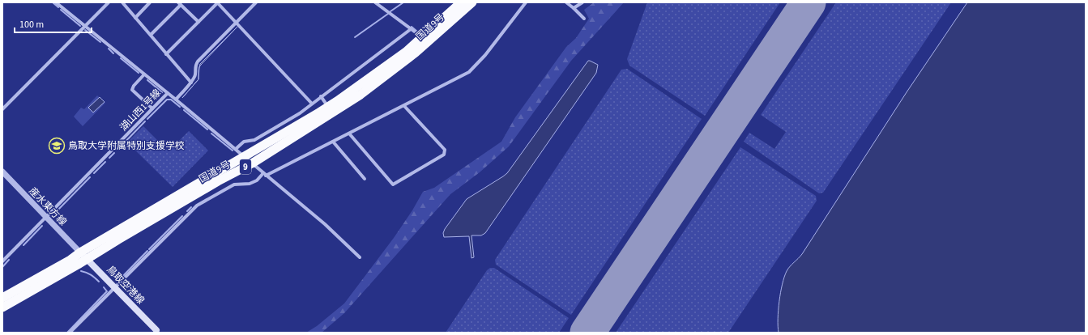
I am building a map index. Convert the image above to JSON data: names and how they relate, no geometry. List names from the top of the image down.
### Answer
{
  "streets": {
    "highway": ["国道9号", "9"],
    "main road": ["鳥取空港線"],
    "street": ["湖山西1号線", "産水東方線"]
  },
  "crossings": [
    ["国道9号", "産水東方線"],
    ["国道9号", "鳥取空港線"],
    ["湖山西1号線", "産水東方線"],
    ["産水東方線", "鳥取空港線"]
  ],
  "places": {
    "school or university": ["鳥取大学附属特別支援学校"]
  },
  "scale_bar": "100 m"
}
